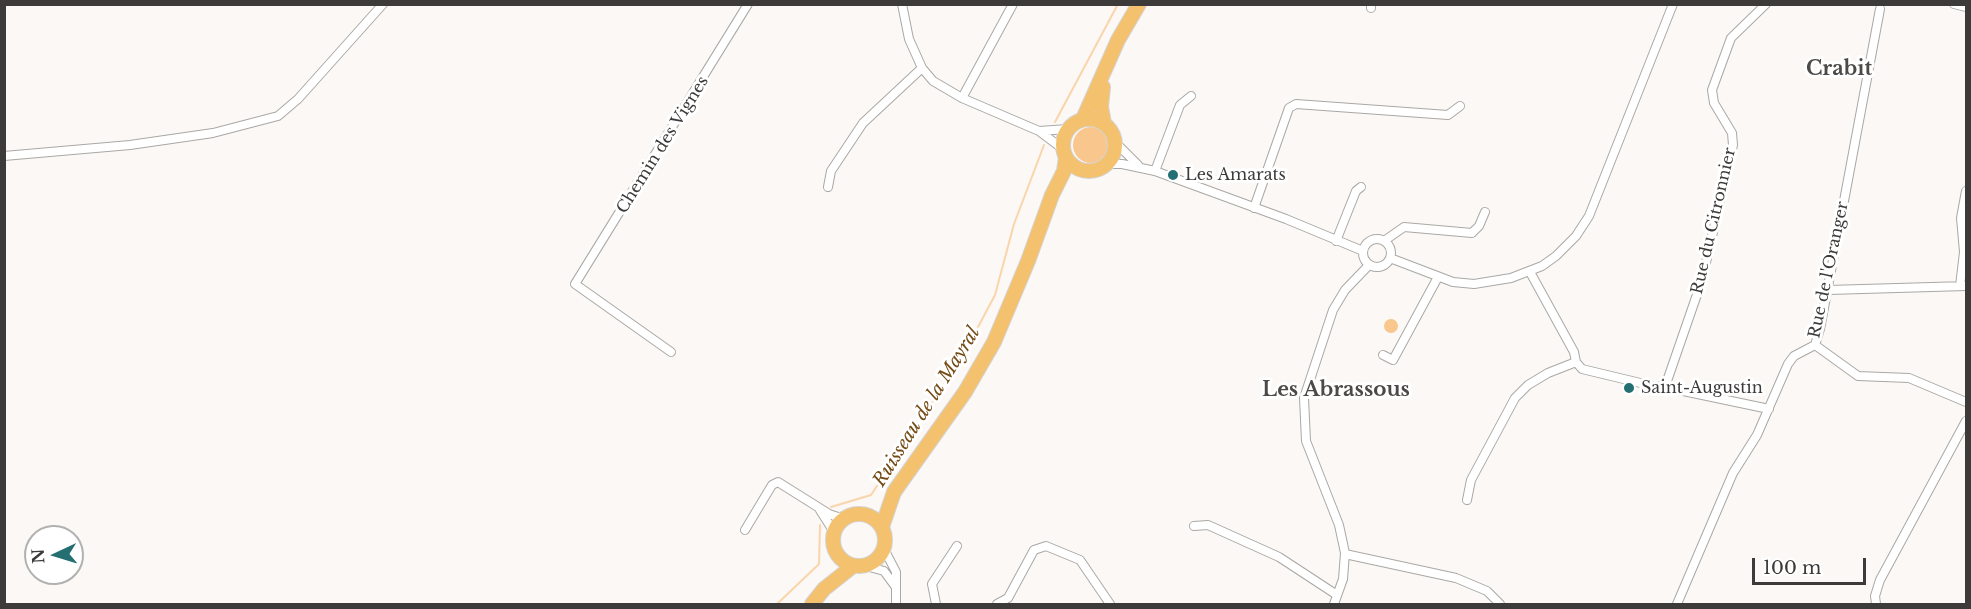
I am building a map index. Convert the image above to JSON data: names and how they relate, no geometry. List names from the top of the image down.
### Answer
{
  "streets": {
    "street": ["Chemin des Vignes", "Rue du Citronnier", "Rue de l'Oranger"]
  },
  "districts": ["Crabit", "Les Abrassous"],
  "water": ["Ruisseau de la Mayral"],
  "places": ["Les Amarats", "Saint-Augustin"],
  "scale_bar": "100 m",
  "north": "left"
}
